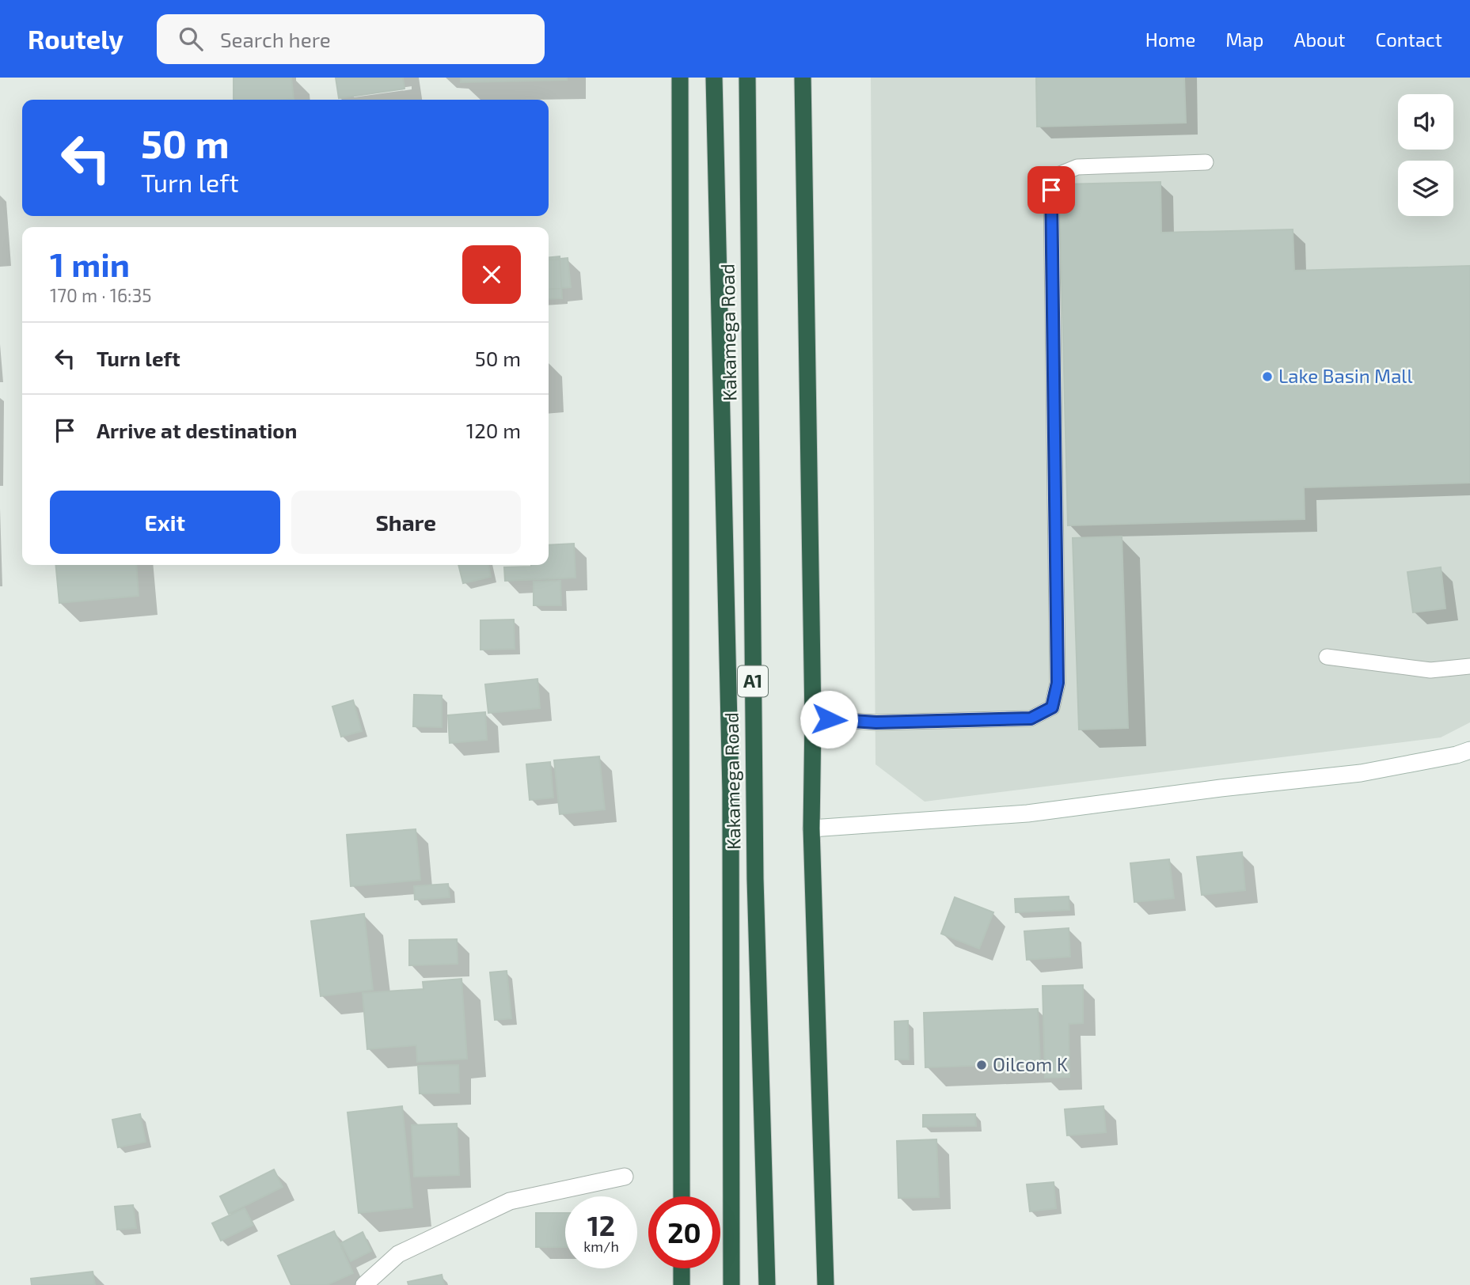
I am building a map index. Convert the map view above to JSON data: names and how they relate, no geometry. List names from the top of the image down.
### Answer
{
  "streets": {
    "highway": ["Kakamega Road", "A1"]
  },
  "places": ["Lake Basin Mall", "Oilcom K"],
  "page": {
    "header": "Routely",
    "search": "Search here",
    "nav": [
      "Home",
      "Map",
      "About",
      "Contact"
    ],
    "turn": ["50 m", "Turn left"],
    "heading": ["1 min", "170 m · 16:35"],
    "list": [
      {
        "name": "Turn left",
        "value": "50 m"
      },
      {
        "name": "Arrive at destination",
        "value": "120 m"
      }
    ],
    "buttons": ["Exit", "Share"],
    "speed": "12 km/h",
    "limit": "20"
  }
}
